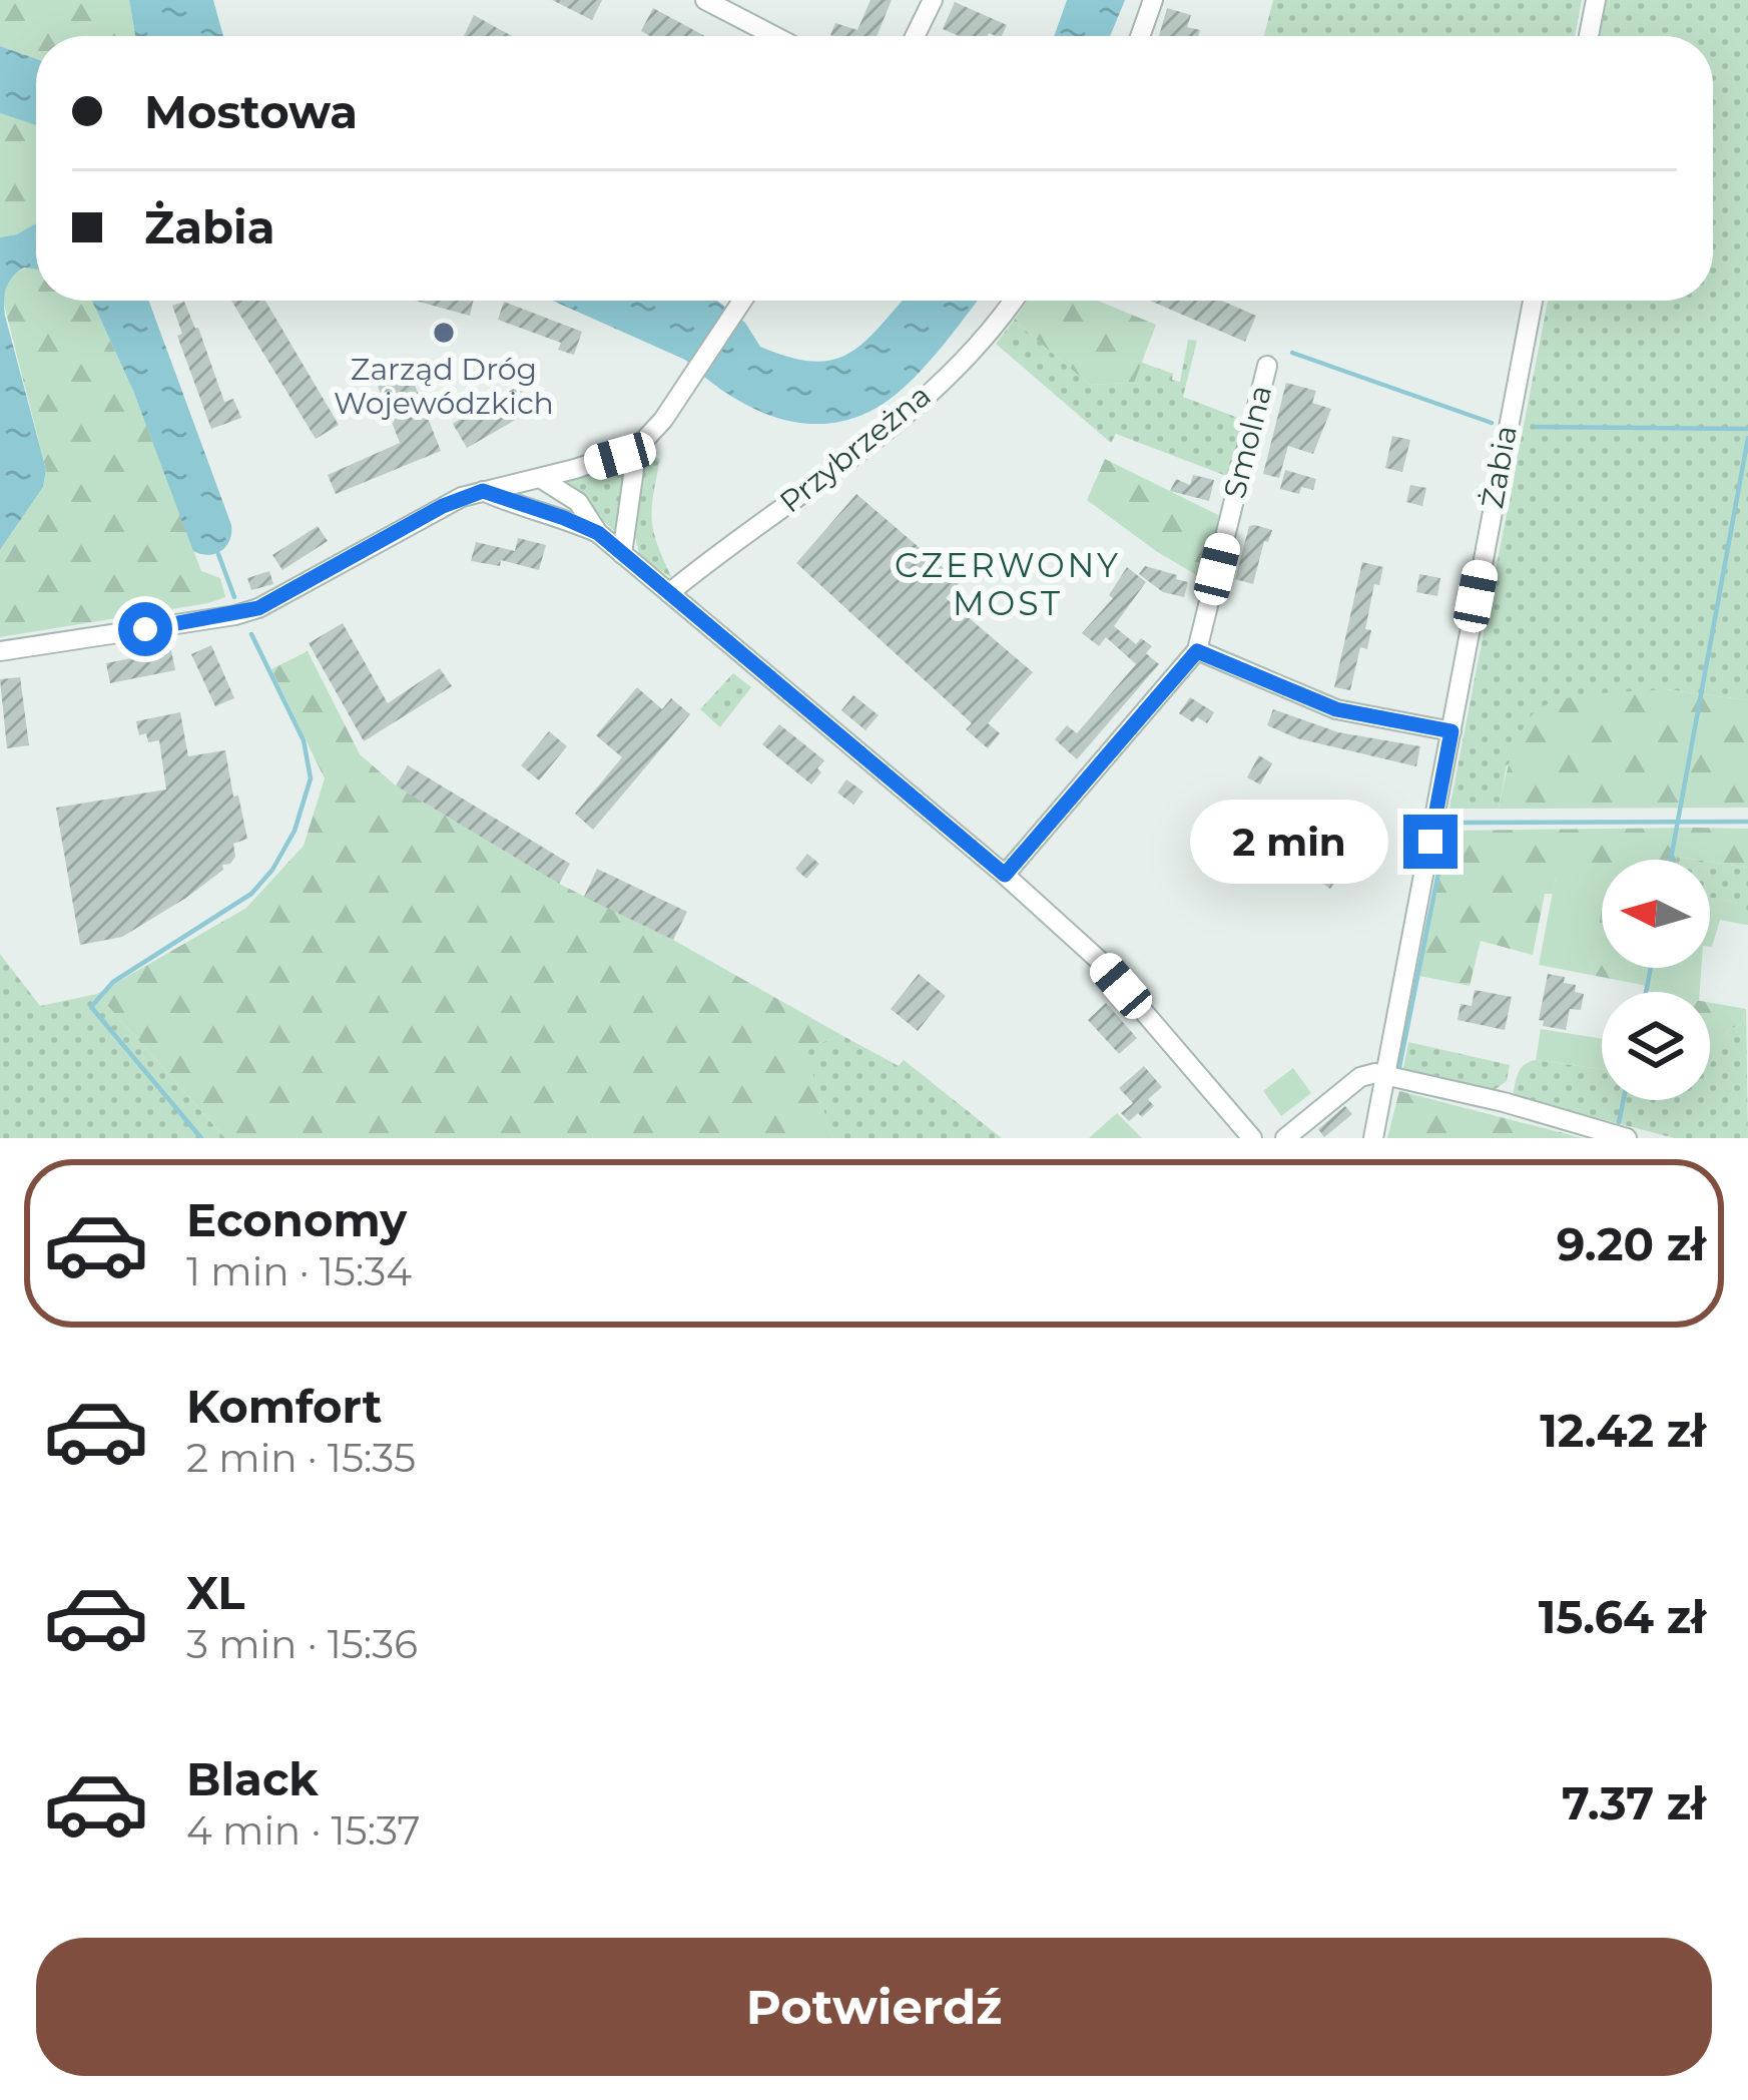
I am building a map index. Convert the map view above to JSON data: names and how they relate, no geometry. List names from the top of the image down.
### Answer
{
  "streets": {
    "street": ["Smolna", "Przybrzeżna", "Żabia"]
  },
  "districts": ["CZERWONY MOST"],
  "places": ["Zarząd Dróg Wojewódzkich"],
  "north": "left",
  "page": {
    "banner": ["Mostowa", "Żabia"],
    "bubble": "2 min",
    "list": [
      {
        "name": "Economy",
        "note": "1 min · 15:34",
        "value": "9.20 zł"
      },
      {
        "name": "Komfort",
        "note": "2 min · 15:35",
        "value": "12.42 zł"
      },
      {
        "name": "XL",
        "note": "3 min · 15:36",
        "value": "15.64 zł"
      },
      {
        "name": "Black",
        "note": "4 min · 15:37",
        "value": "7.37 zł"
      }
    ],
    "buttons": "Potwierdź"
  }
}
